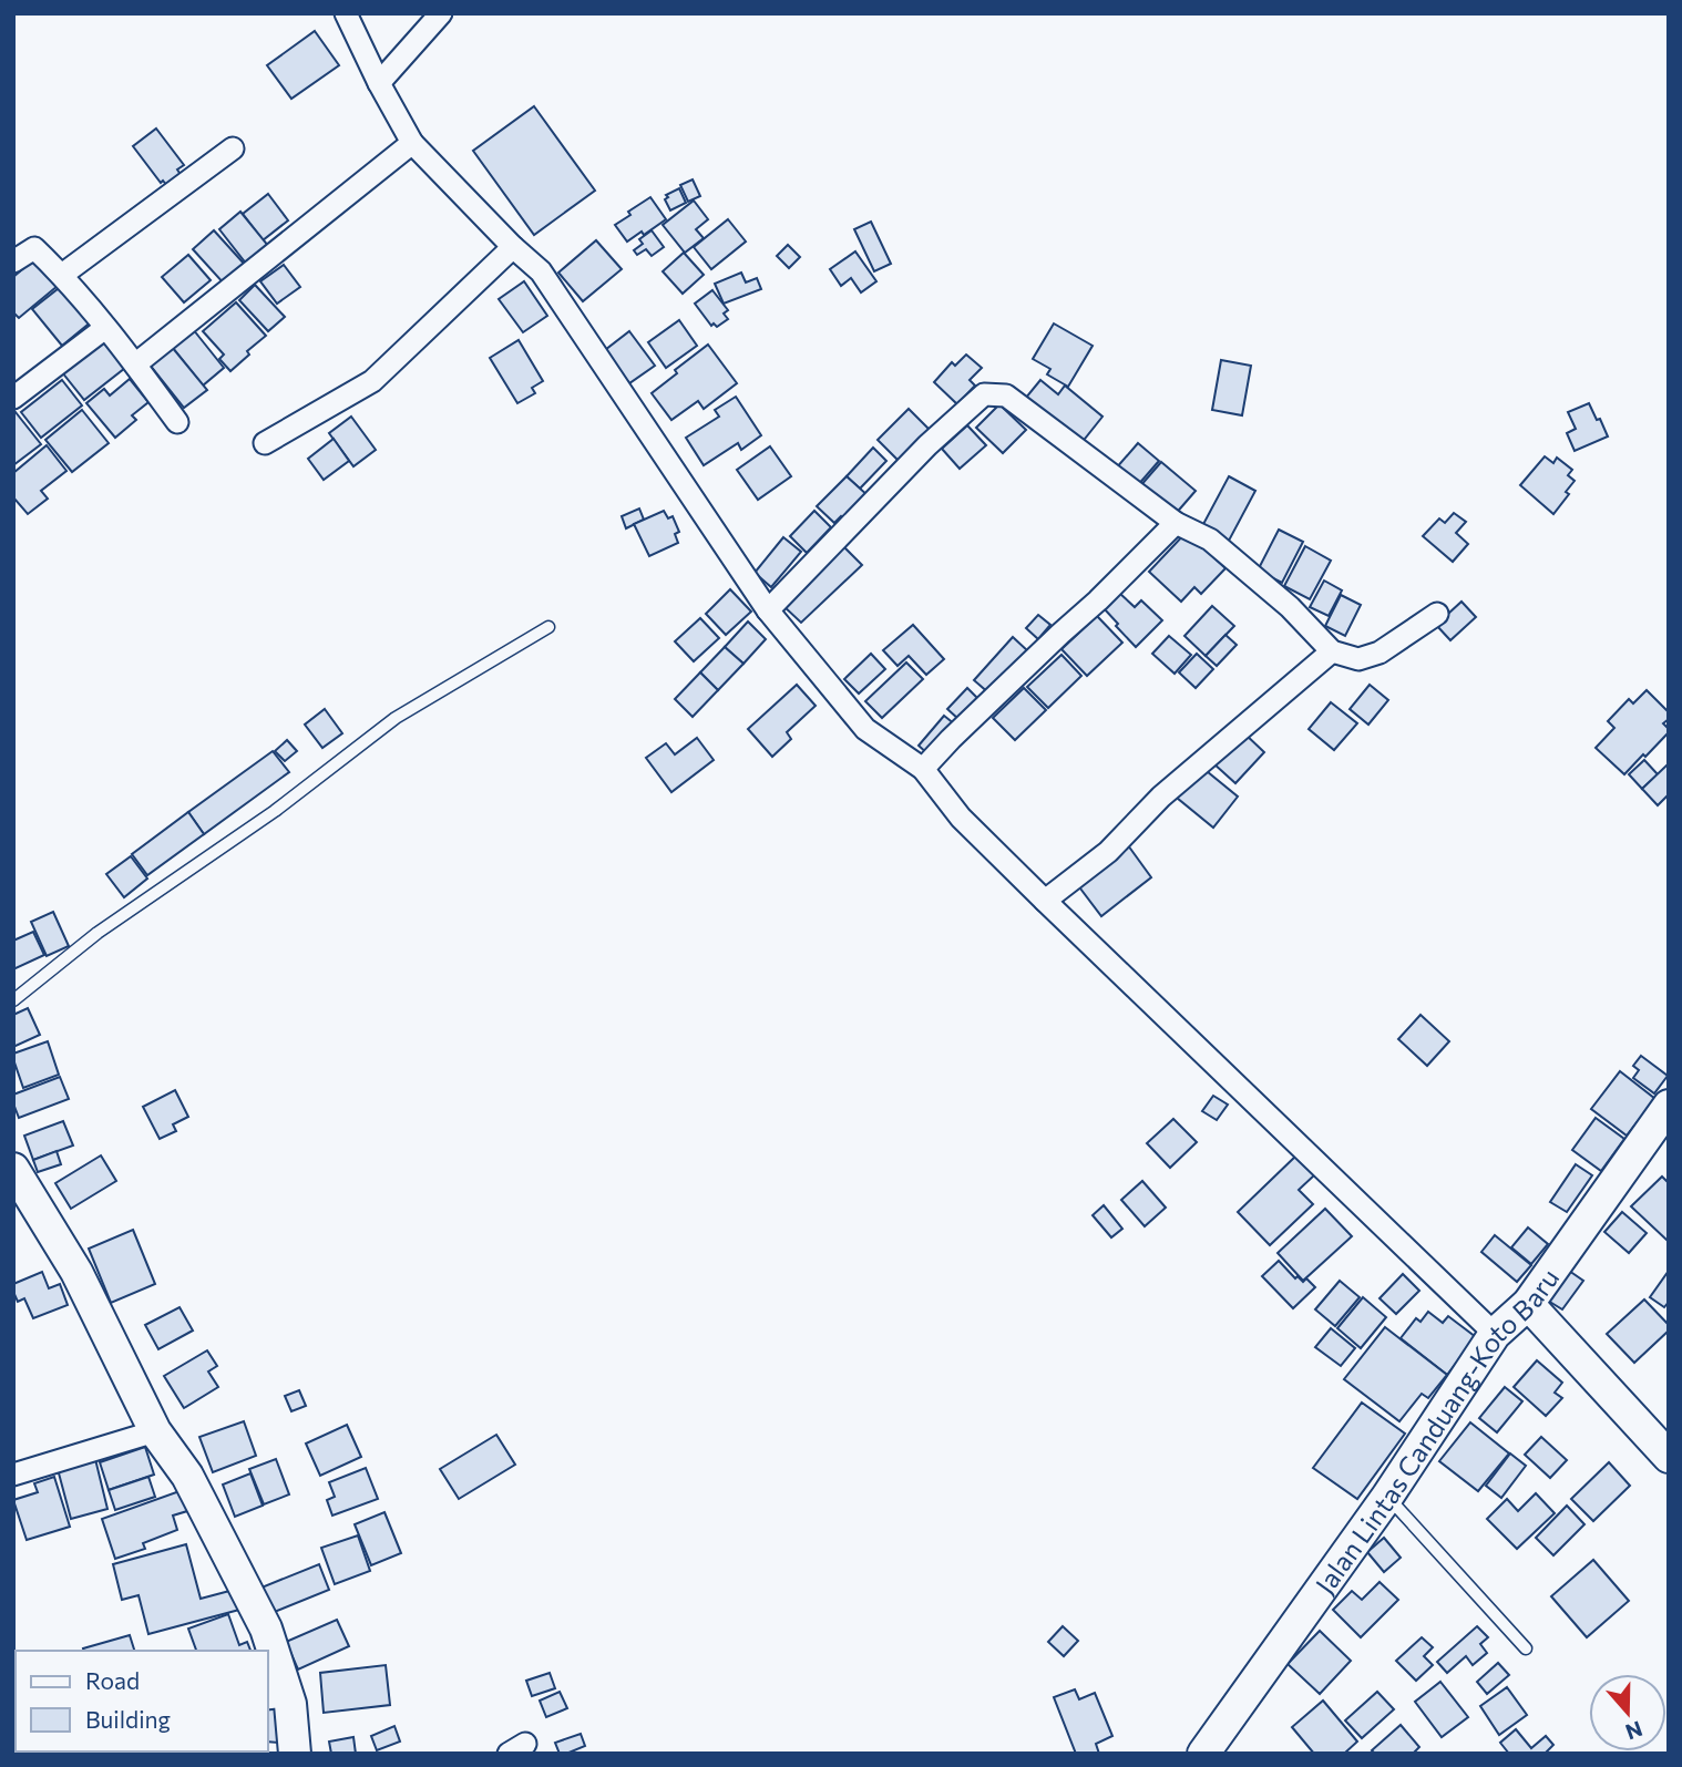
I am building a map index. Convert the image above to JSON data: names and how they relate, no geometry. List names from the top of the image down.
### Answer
{
  "streets": {
    "street": ["Jalan Lintas Canduang-Koto Baru"]
  },
  "legend": ["Road", "Building"],
  "north": "bottom"
}
